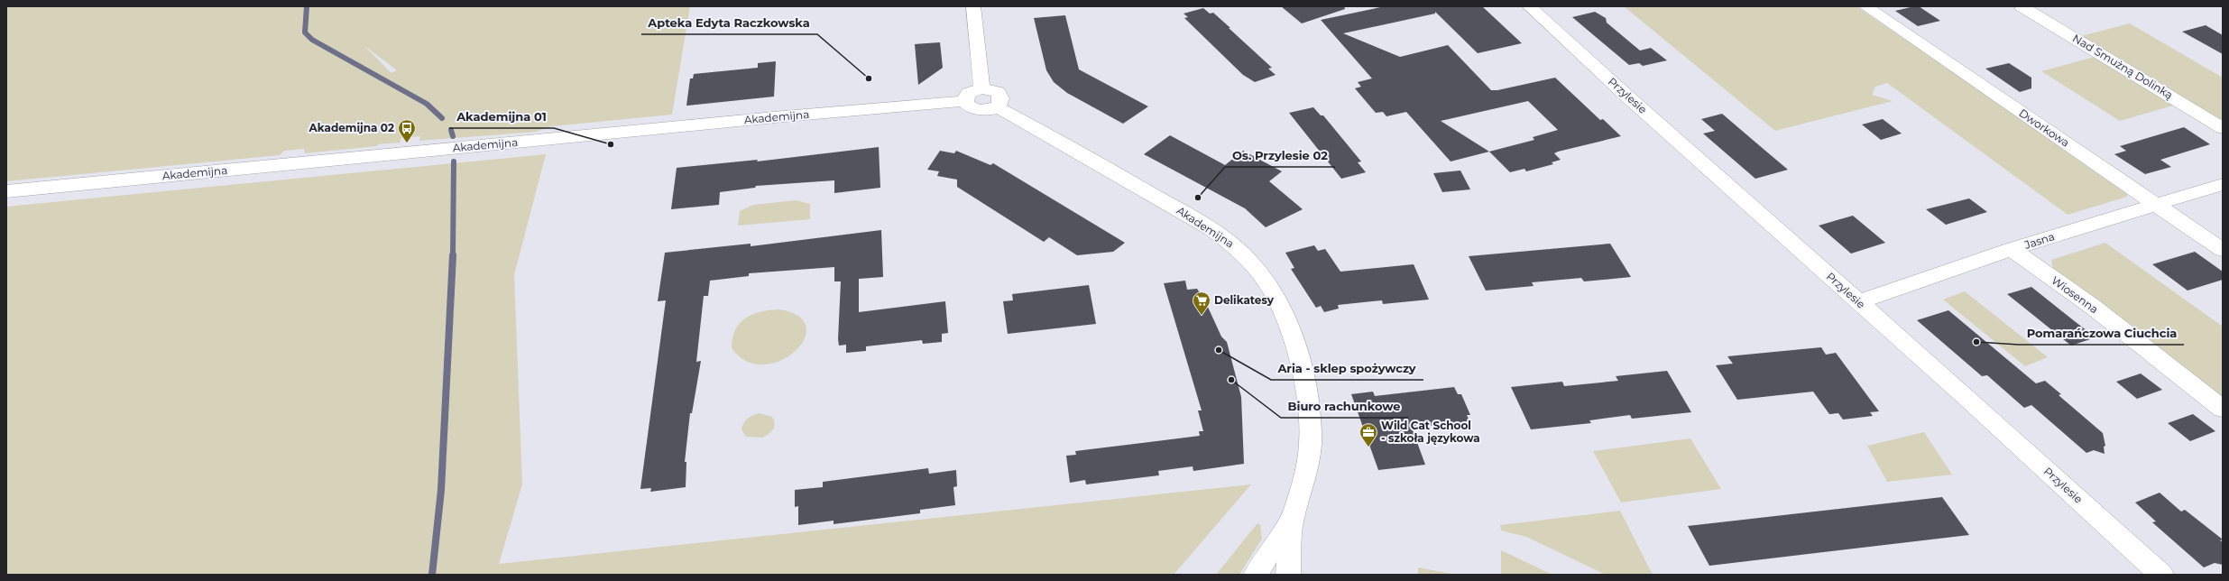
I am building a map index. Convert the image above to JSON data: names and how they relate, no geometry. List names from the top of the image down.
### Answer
{
  "streets": {
    "street": [
      "Nad Smużną Dolinką",
      "Przylesie",
      "Akademijna",
      "Dworkowa",
      "Jasna",
      "Wiosenna"
    ]
  },
  "crossings": [
    ["Przylesie", "Jasna"],
    ["Dworkowa", "Jasna"],
    ["Jasna", "Wiosenna"]
  ],
  "places": {
    "other": [
      "Apteka Edyta Raczkowska",
      "Akademijna 01",
      "Os. Przylesie 02",
      "Pomarańczowa Ciuchcia",
      "Aria - sklep spożywczy",
      "Biuro rachunkowe"
    ],
    "bus stop": ["Akademijna 02"],
    "supermarket": ["Delikatesy"],
    "office": ["Wild Cat School - szkoła językowa"]
  }
}
